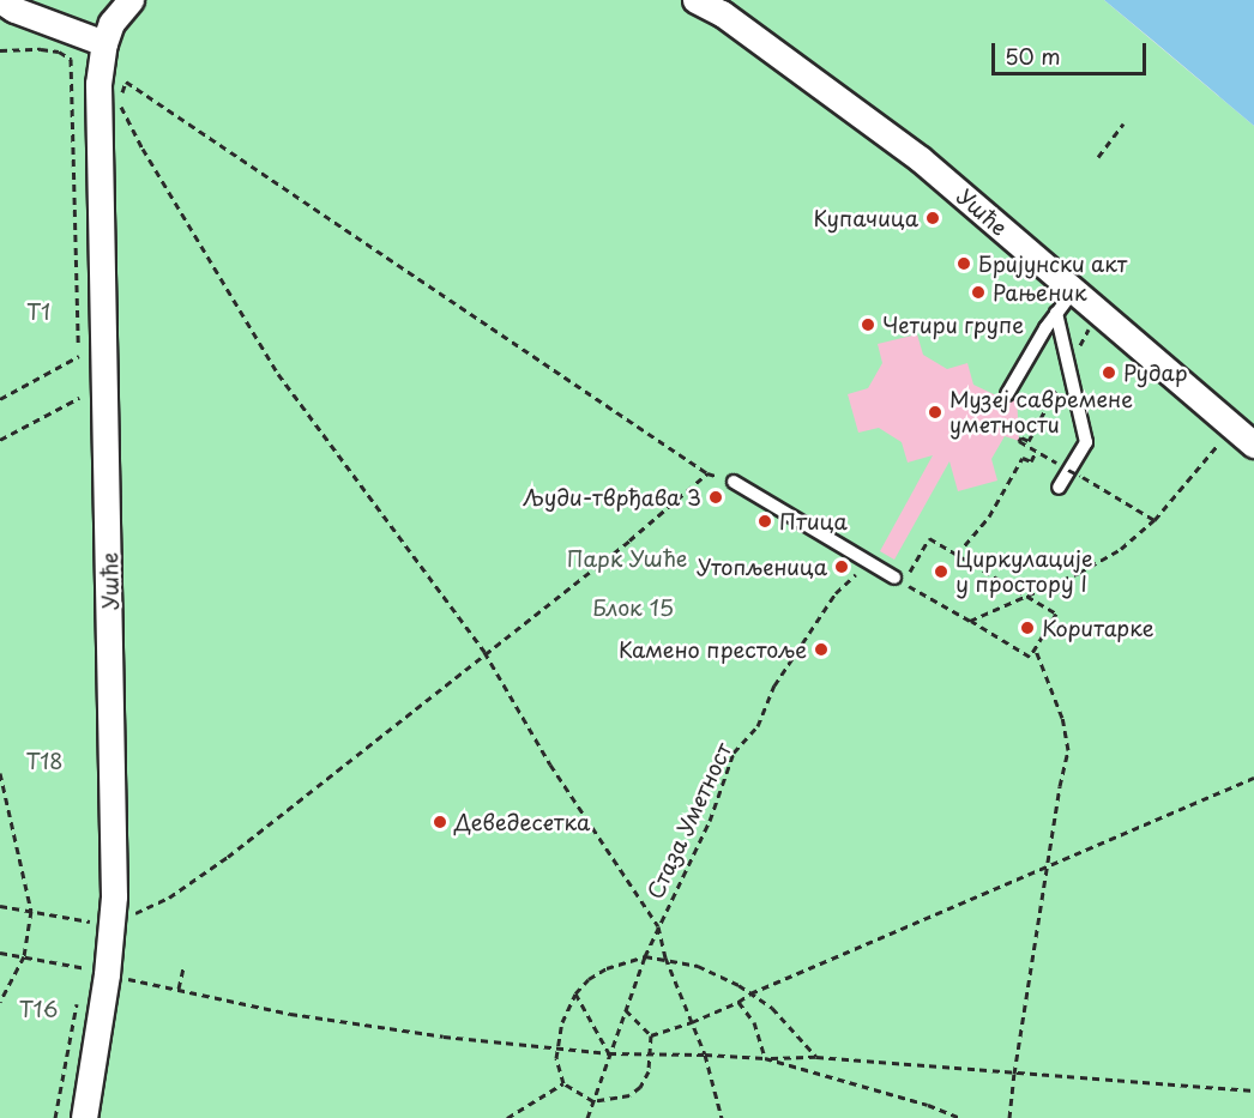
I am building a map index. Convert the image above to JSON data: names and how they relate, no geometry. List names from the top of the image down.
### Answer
{
  "streets": {
    "street": ["Ушће"],
    "path": ["Стаза Уметност"]
  },
  "parks": [
    "Т1",
    "Парк Ушће",
    "Блок 15",
    "Т18",
    "Т16"
  ],
  "places": [
    "Купачица",
    "Бријунски акт",
    "Рањеник",
    "Четири групе",
    "Рудар",
    "Музеј савремене уметности",
    "Људи-тврђава 3",
    "Птица",
    "Утопљеница",
    "Циркулације у простору I",
    "Коритарке",
    "Камено престоље",
    "Деведесетка"
  ],
  "scale_bar": "50 m"
}
